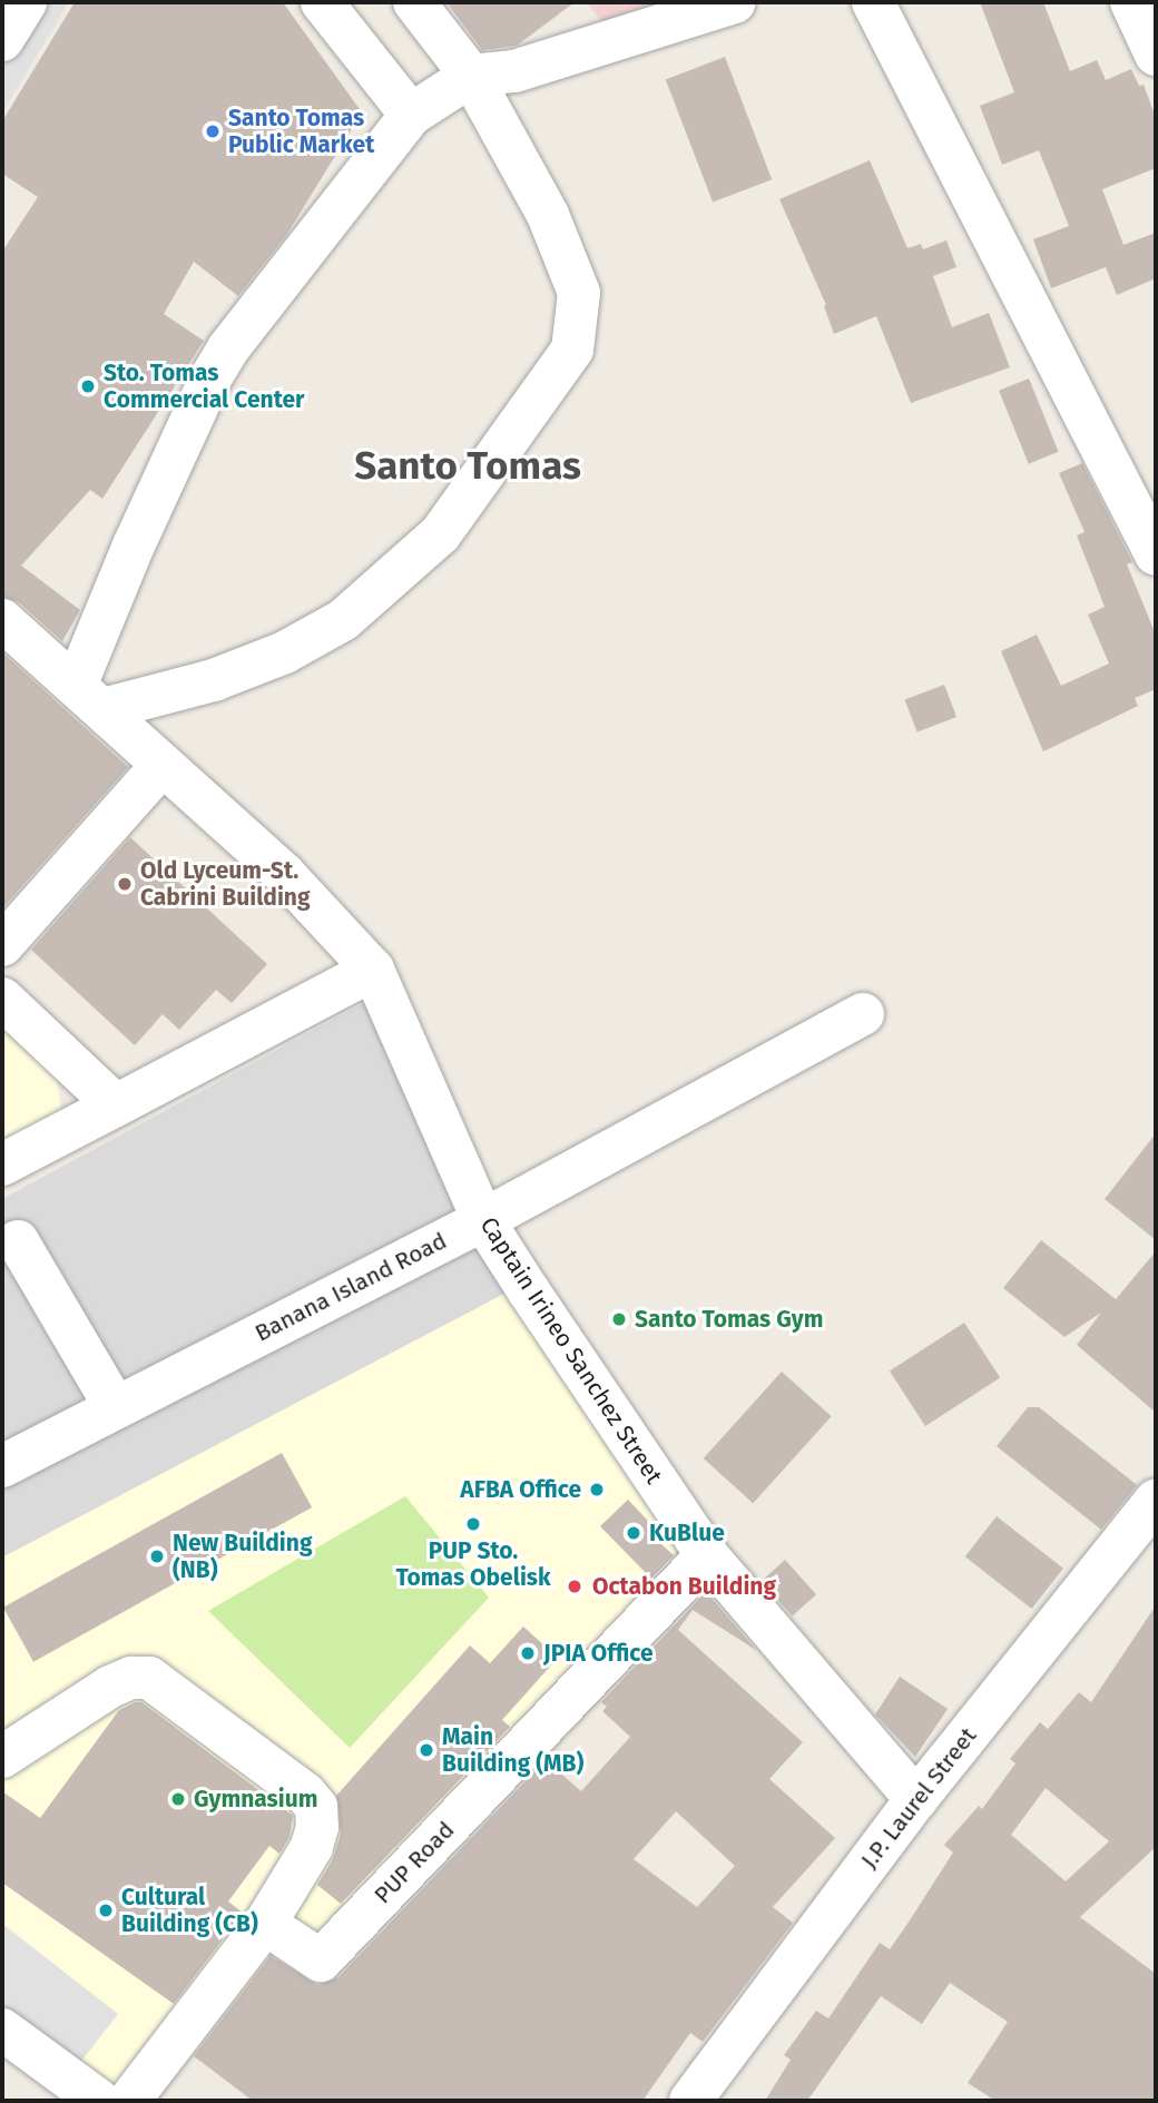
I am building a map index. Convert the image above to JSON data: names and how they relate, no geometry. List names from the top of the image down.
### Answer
{
  "streets": {
    "street": [
      "Banana Island Road",
      "Captain Irineo Sanchez Street",
      "J.P. Laurel Street",
      "PUP Road"
    ]
  },
  "crossings": [
    ["Banana Island Road", "Captain Irineo Sanchez Street"],
    ["Captain Irineo Sanchez Street", "J.P. Laurel Street"],
    ["Captain Irineo Sanchez Street", "PUP Road"]
  ],
  "districts": ["Santo Tomas"],
  "places": [
    "Santo Tomas Public Market",
    "Sto. Tomas Commercial Center",
    "Old Lyceum-St. Cabrini Building",
    "Santo Tomas Gym",
    "AFBA Office",
    "PUP Sto. Tomas Obelisk",
    "KuBlue",
    "New Building (NB)",
    "Octabon Building",
    "JPIA Office",
    "Main Building (MB)",
    "Gymnasium",
    "Cultural Building (CB)"
  ]
}
